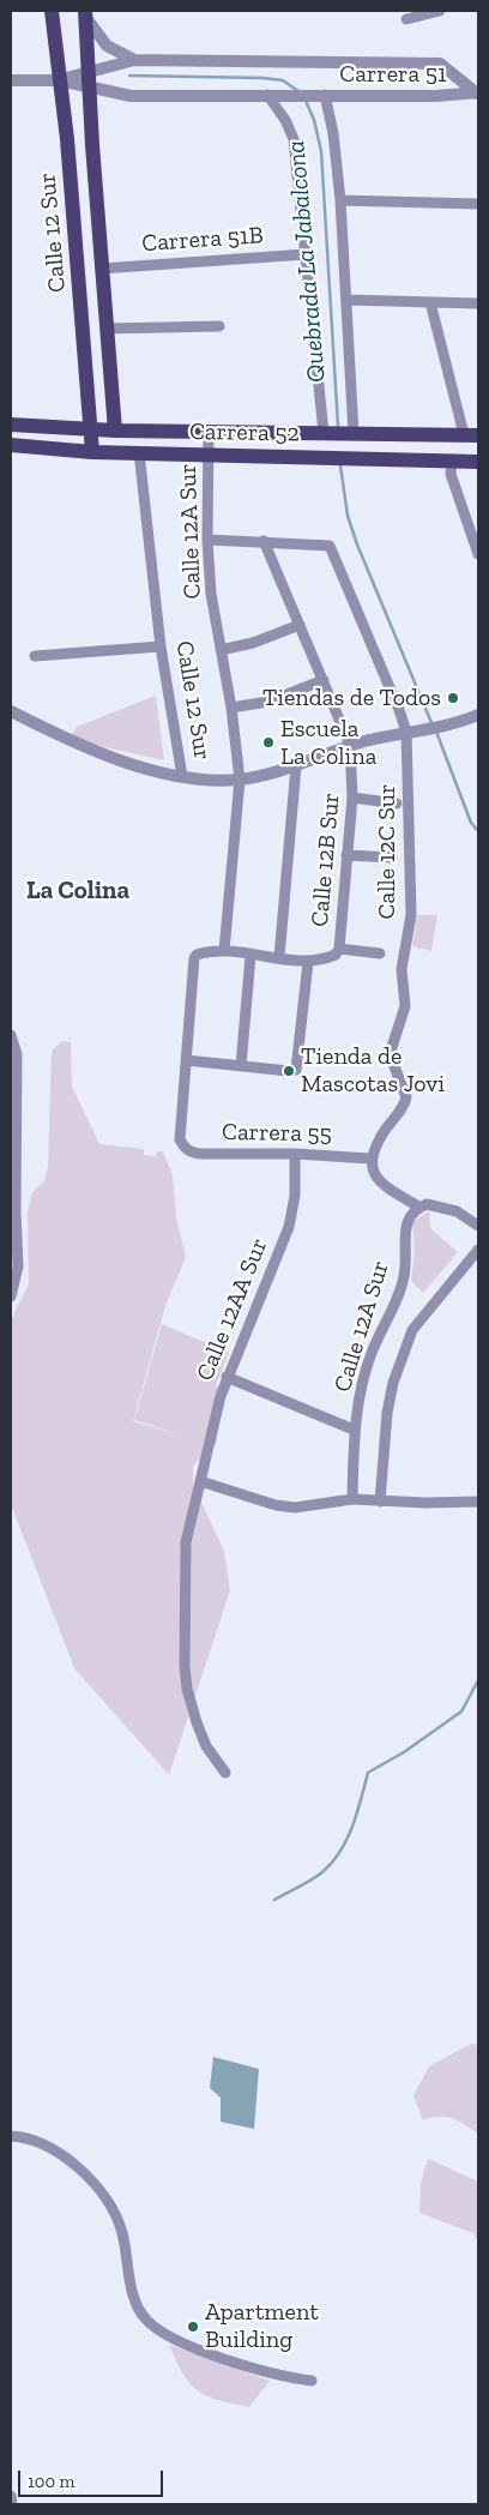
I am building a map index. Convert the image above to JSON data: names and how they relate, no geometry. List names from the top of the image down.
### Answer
{
  "streets": {
    "main road": ["Calle 12 Sur", "Carrera 52"],
    "street": [
      "Carrera 51",
      "Carrera 51B",
      "Calle 12A Sur",
      "Calle 12C Sur",
      "Calle 12B Sur",
      "Carrera 55",
      "Calle 12AA Sur"
    ]
  },
  "crossings": [
    ["Carrera 51", "Calle 12 Sur"],
    ["Calle 12 Sur", "Carrera 51B"],
    ["Calle 12 Sur", "Carrera 52"],
    ["Carrera 52", "Calle 12A Sur"],
    ["Calle 12C Sur", "Calle 12B Sur"],
    ["Calle 12C Sur", "Carrera 55"],
    ["Carrera 55", "Calle 12AA Sur"]
  ],
  "districts": ["La Colina"],
  "water": ["Quebrada La Jabalcona"],
  "places": [
    "Tiendas de Todos",
    "Escuela La Colina",
    "Tienda de Mascotas Jovi",
    "Apartment Building"
  ],
  "scale_bar": "100 m"
}
